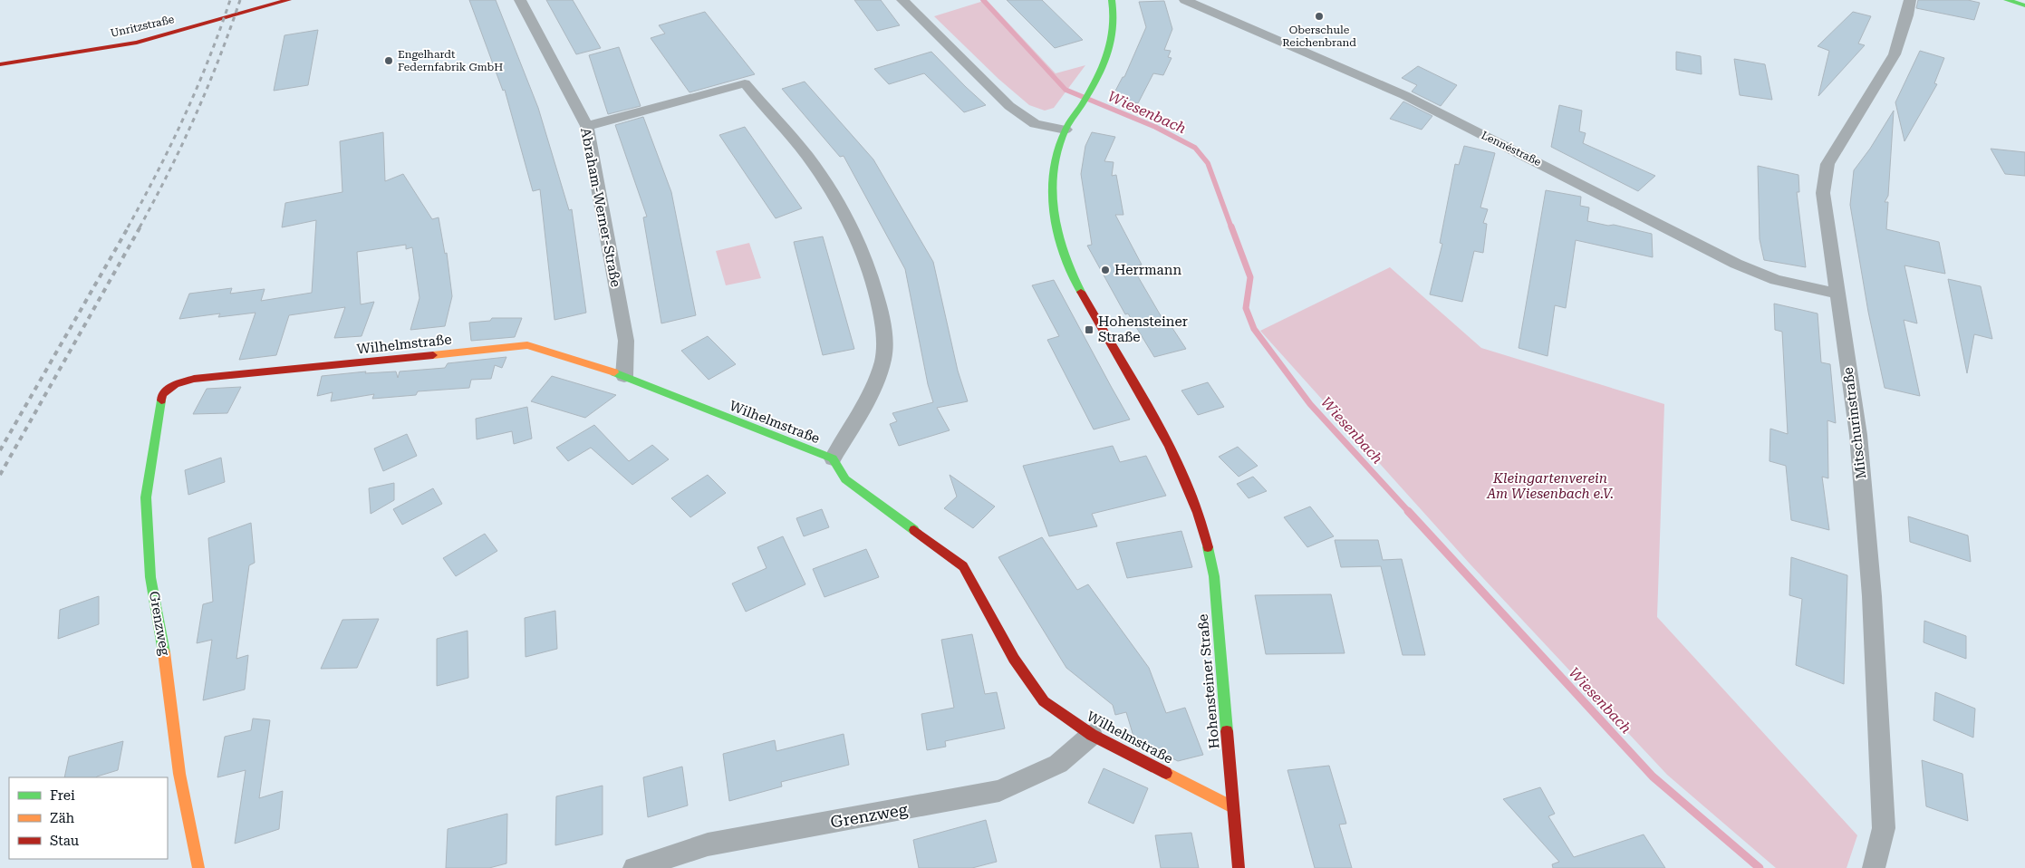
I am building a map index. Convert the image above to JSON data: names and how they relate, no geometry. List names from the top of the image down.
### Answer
{
  "streets": {
    "street": [
      "Unritzstraße",
      "Lennéstraße",
      "Abraham-Werner-Straße",
      "Wilhelmstraße",
      "Mitschurinstraße",
      "Grenzweg",
      "Hohensteiner Straße"
    ]
  },
  "crossings": [
    ["Lennéstraße", "Mitschurinstraße"],
    ["Abraham-Werner-Straße", "Wilhelmstraße"],
    ["Wilhelmstraße", "Grenzweg"],
    ["Wilhelmstraße", "Hohensteiner Straße"]
  ],
  "water": ["Wiesenbach"],
  "parks": ["Kleingartenverein Am Wiesenbach e.V."],
  "places": {
    "other": ["Oberschule Reichenbrand", "Engelhardt Federnfabrik GmbH", "Herrmann"],
    "transit": ["Hohensteiner Straße"]
  },
  "legend": ["Frei", "Zäh", "Stau"]
}
